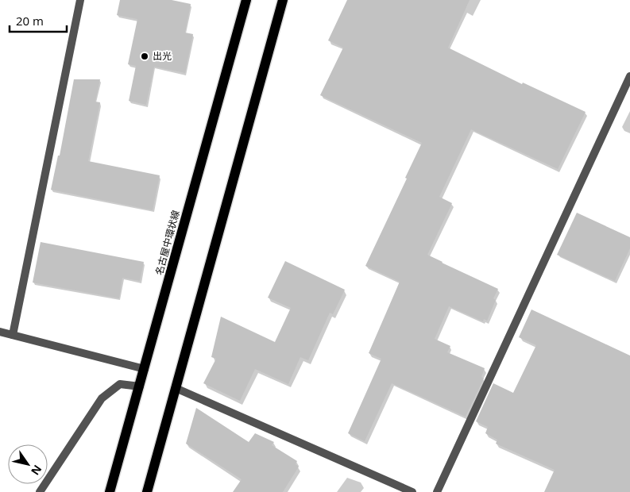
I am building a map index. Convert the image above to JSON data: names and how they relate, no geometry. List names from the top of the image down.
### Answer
{
  "streets": {
    "main road": ["名古屋中環状線"]
  },
  "places": ["出光"],
  "scale_bar": "20 m",
  "north": "bottom right"
}
